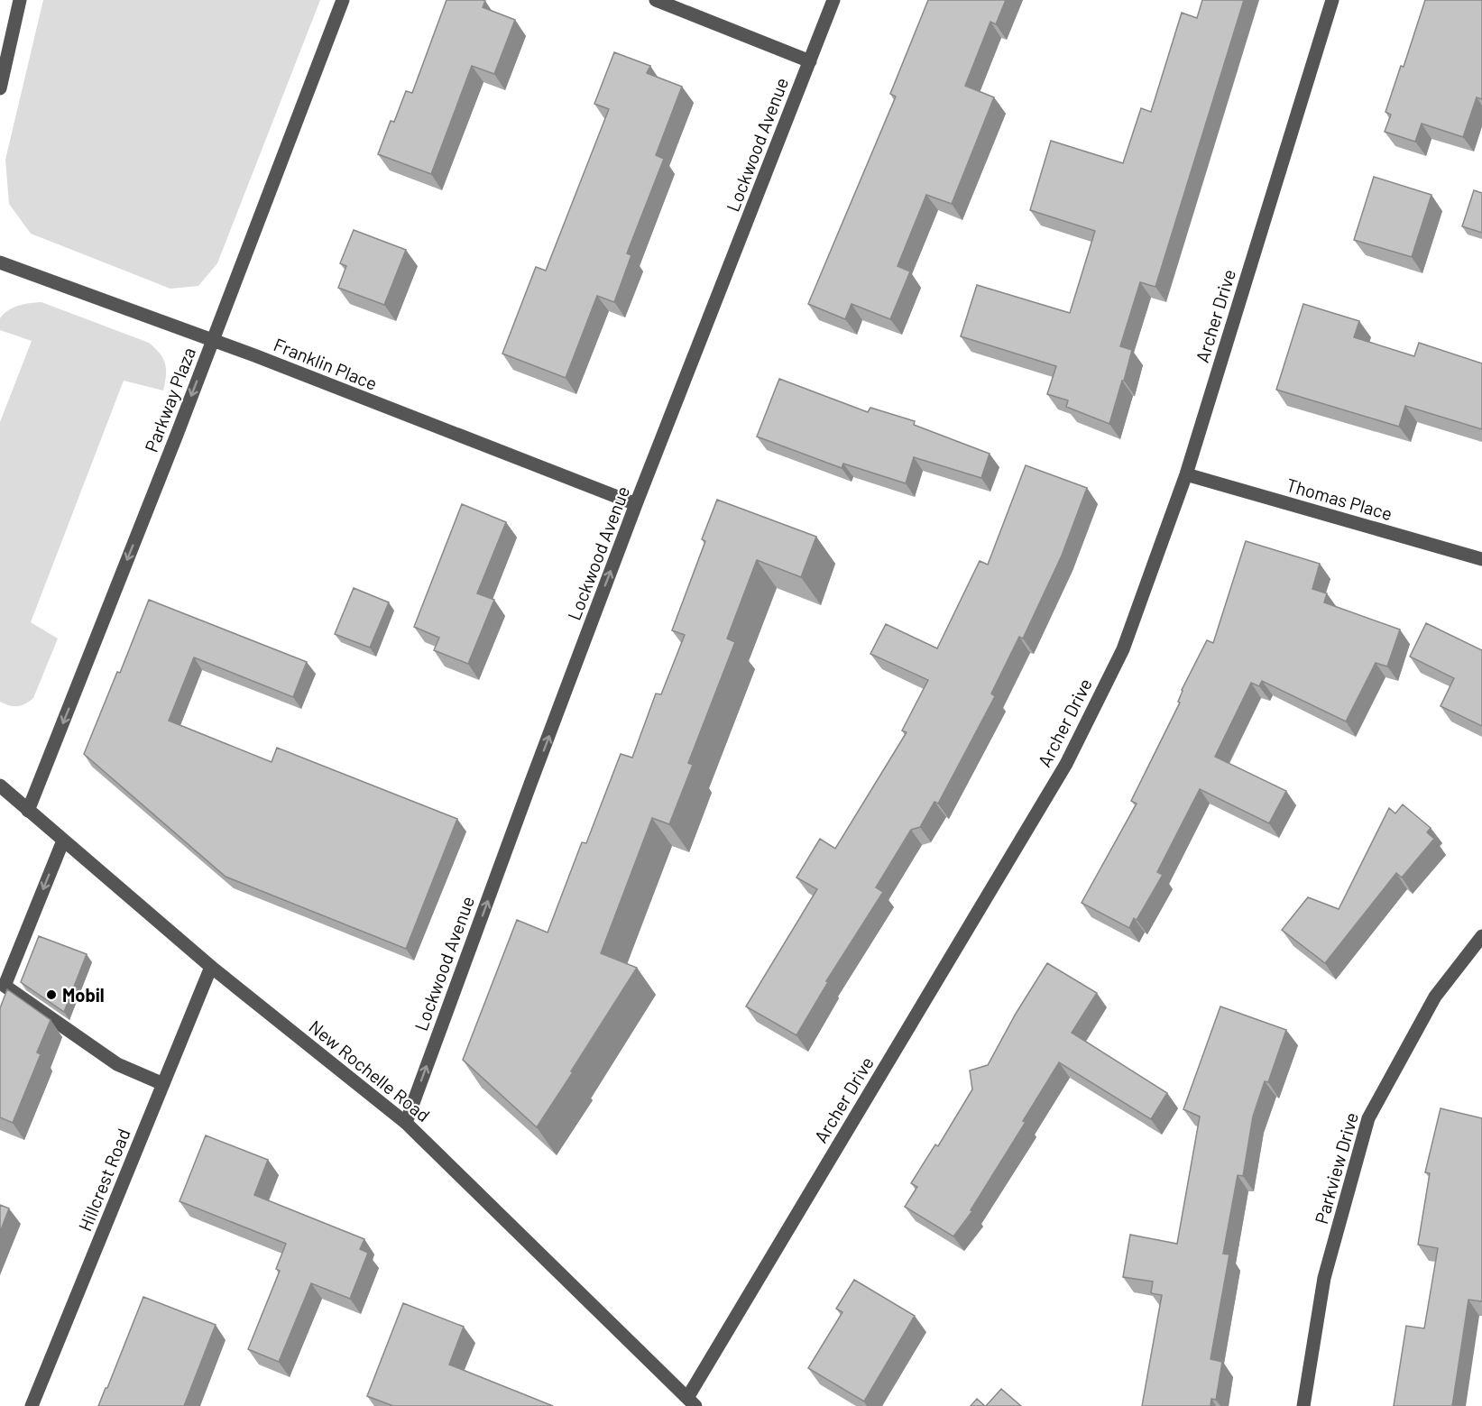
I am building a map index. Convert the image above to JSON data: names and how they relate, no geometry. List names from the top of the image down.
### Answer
{
  "streets": {
    "street": [
      "Lockwood Avenue",
      "Archer Drive",
      "Franklin Place",
      "Parkway Plaza",
      "Thomas Place",
      "New Rochelle Road",
      "Parkview Drive",
      "Hillcrest Road"
    ]
  },
  "crossings": [
    ["Lockwood Avenue", "Franklin Place"],
    ["Lockwood Avenue", "New Rochelle Road"],
    ["Archer Drive", "Thomas Place"],
    ["Archer Drive", "New Rochelle Road"],
    ["Franklin Place", "Parkway Plaza"],
    ["Parkway Plaza", "New Rochelle Road"],
    ["New Rochelle Road", "Hillcrest Road"]
  ],
  "one_way": ["Lockwood Avenue", "Parkway Plaza"],
  "places": ["Mobil"]
}
